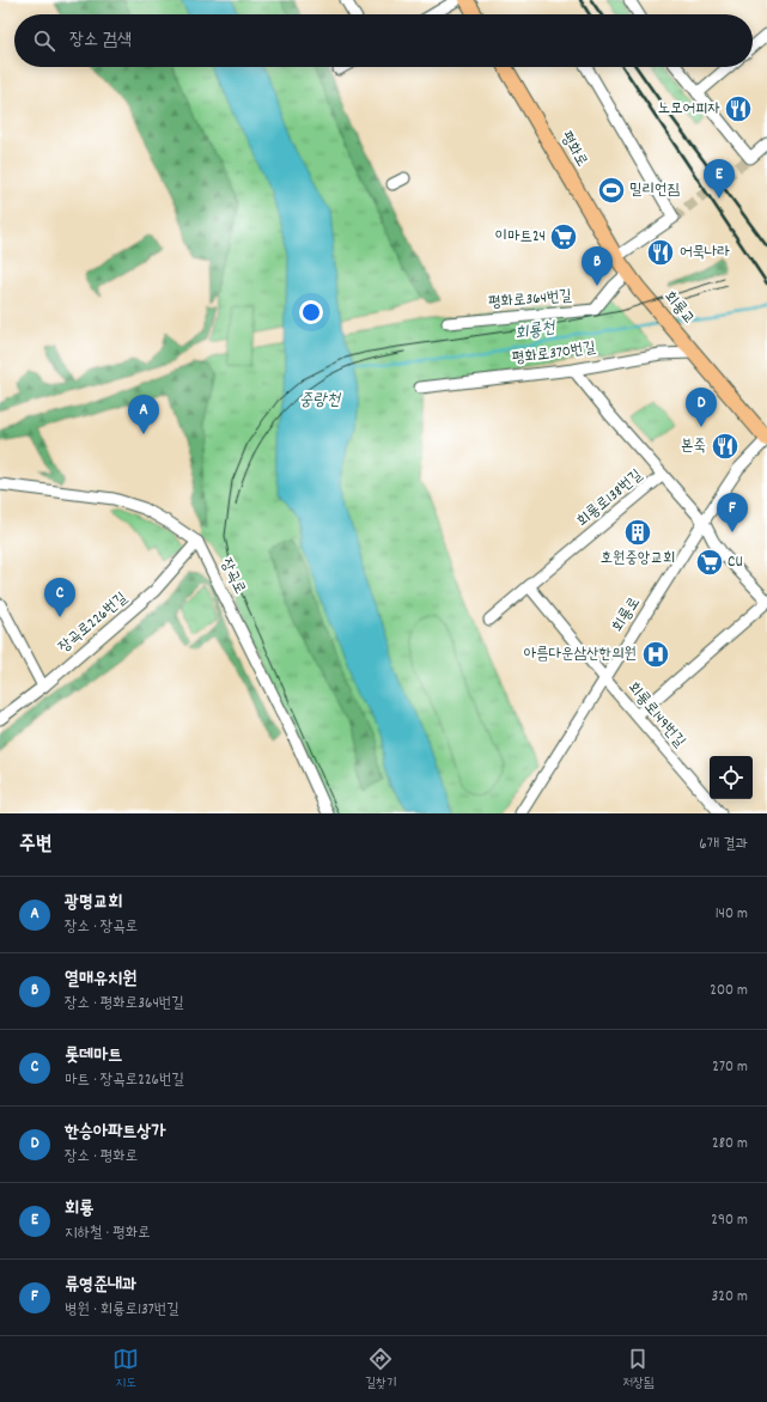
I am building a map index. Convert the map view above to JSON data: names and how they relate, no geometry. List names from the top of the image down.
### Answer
{
  "streets": {
    "main road": ["평화로", "회룡교"],
    "street": [
      "평화로364번길",
      "평화로370번길",
      "회룡로138번길",
      "장곡로",
      "회룡로",
      "장곡로226번길",
      "회룡로149번길"
    ]
  },
  "crossings": [
    ["평화로", "평화로364번길"],
    ["평화로", "회룡교"],
    ["회룡교", "평화로370번길"],
    ["회룡로138번길", "회룡로"],
    ["장곡로", "장곡로226번길"],
    ["회룡로", "회룡로149번길"]
  ],
  "water": ["회룡천", "중랑천"],
  "places": {
    "restaurant": ["노모어피자", "어묵나라", "본죽"],
    "sports": ["밀리언짐"],
    "supermarket": ["이마트24", "CU"],
    "building": ["호원중앙교회"],
    "hospital": ["아름다운삼산한의원"]
  },
  "page": {
    "search": "장소 검색",
    "pins": [
      "E",
      "B",
      "D",
      "A",
      "F",
      "C"
    ],
    "heading": ["주변", "6개 결과"],
    "list": [
      {
        "mark": "A",
        "name": "광명교회",
        "note": "장소 · 장곡로",
        "value": "140 m"
      },
      {
        "mark": "B",
        "name": "열매유치원",
        "note": "장소 · 평화로364번길",
        "value": "200 m"
      },
      {
        "mark": "C",
        "name": "롯데마트",
        "note": "마트 · 장곡로226번길",
        "value": "270 m"
      },
      {
        "mark": "D",
        "name": "한승아파트상가",
        "note": "장소 · 평화로",
        "value": "280 m"
      },
      {
        "mark": "E",
        "name": "회룡",
        "note": "지하철 · 평화로",
        "value": "290 m"
      },
      {
        "mark": "F",
        "name": "류영준내과",
        "note": "병원 · 회룡로137번길",
        "value": "320 m"
      }
    ],
    "nav": ["지도", "길찾기", "저장됨"]
  }
}
